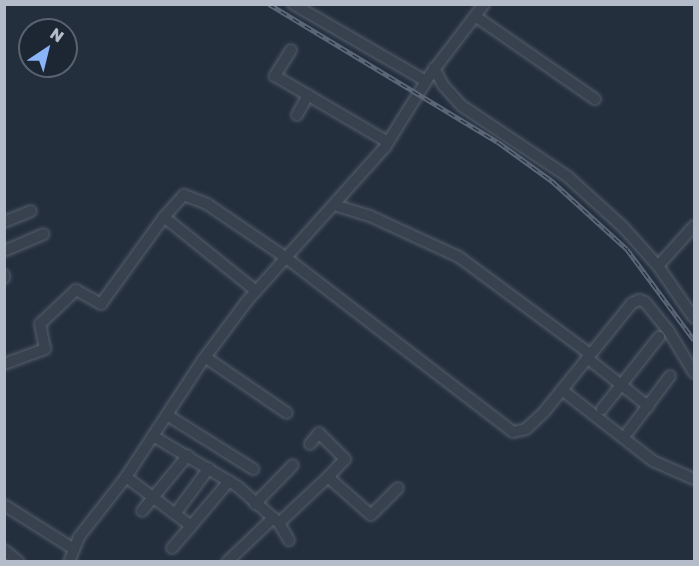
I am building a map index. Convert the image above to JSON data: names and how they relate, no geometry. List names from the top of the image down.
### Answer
{
  "north": "top right"
}
